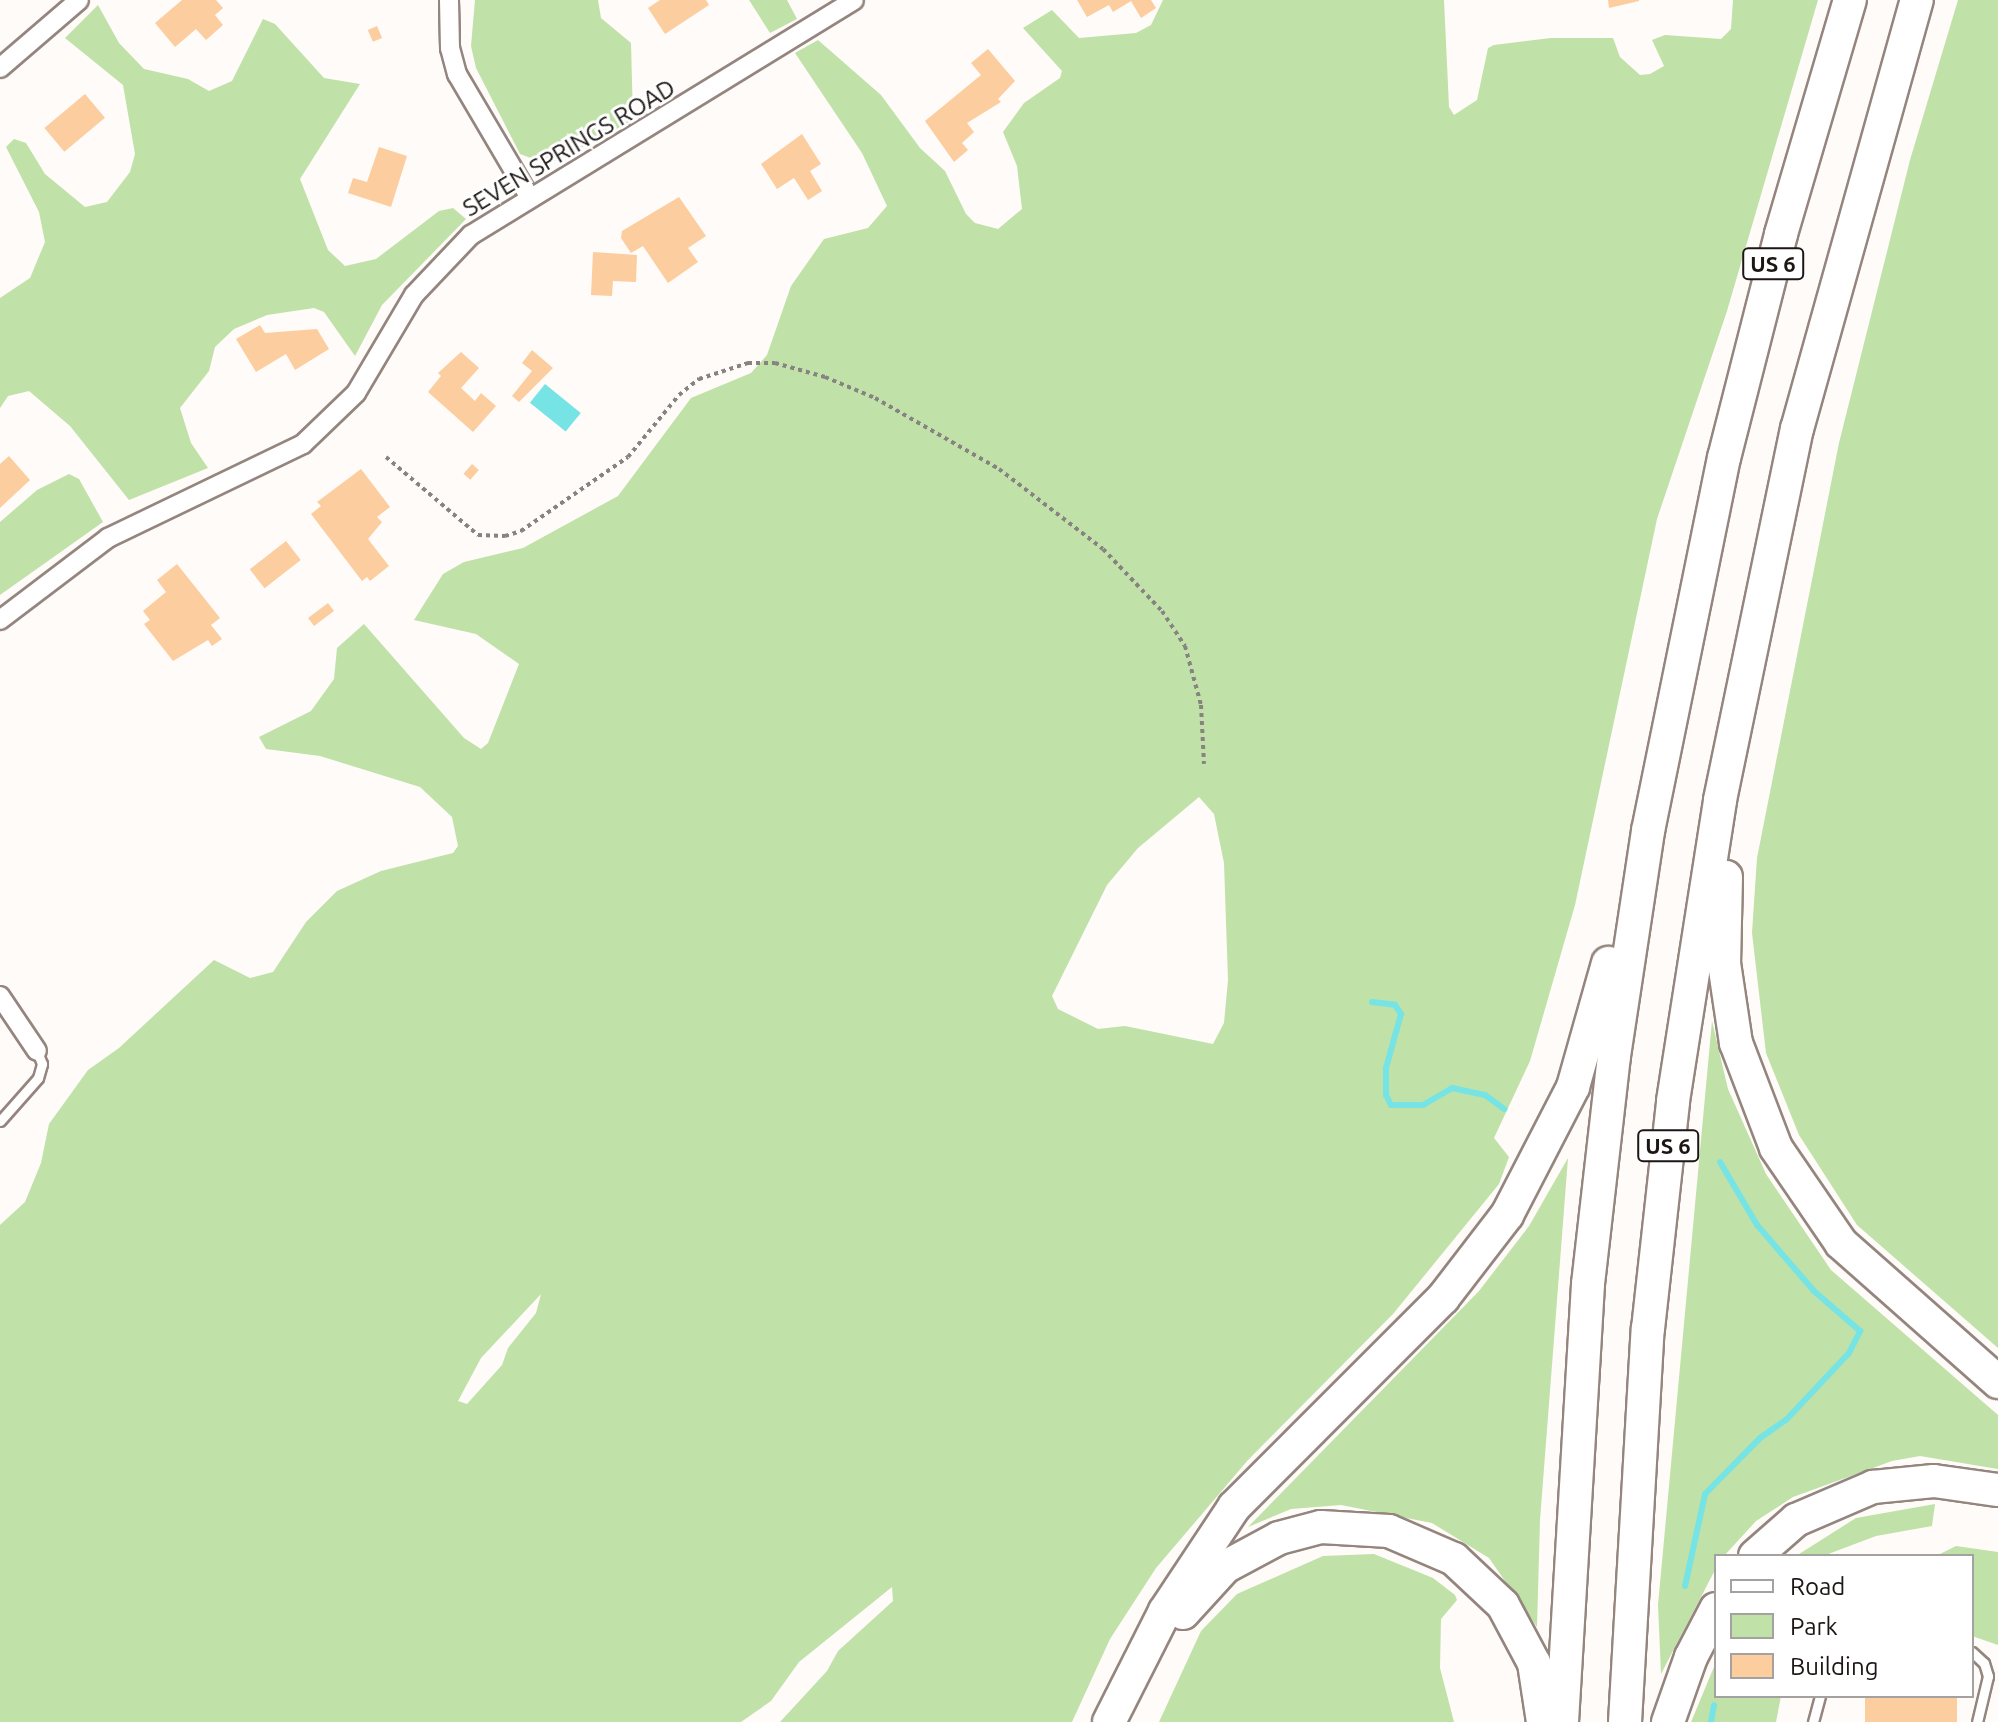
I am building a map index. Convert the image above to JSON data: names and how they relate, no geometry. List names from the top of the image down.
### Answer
{
  "streets": {
    "highway": ["US 6"],
    "street": ["SEVEN SPRINGS ROAD"]
  },
  "legend": ["Road", "Park", "Building"]
}
